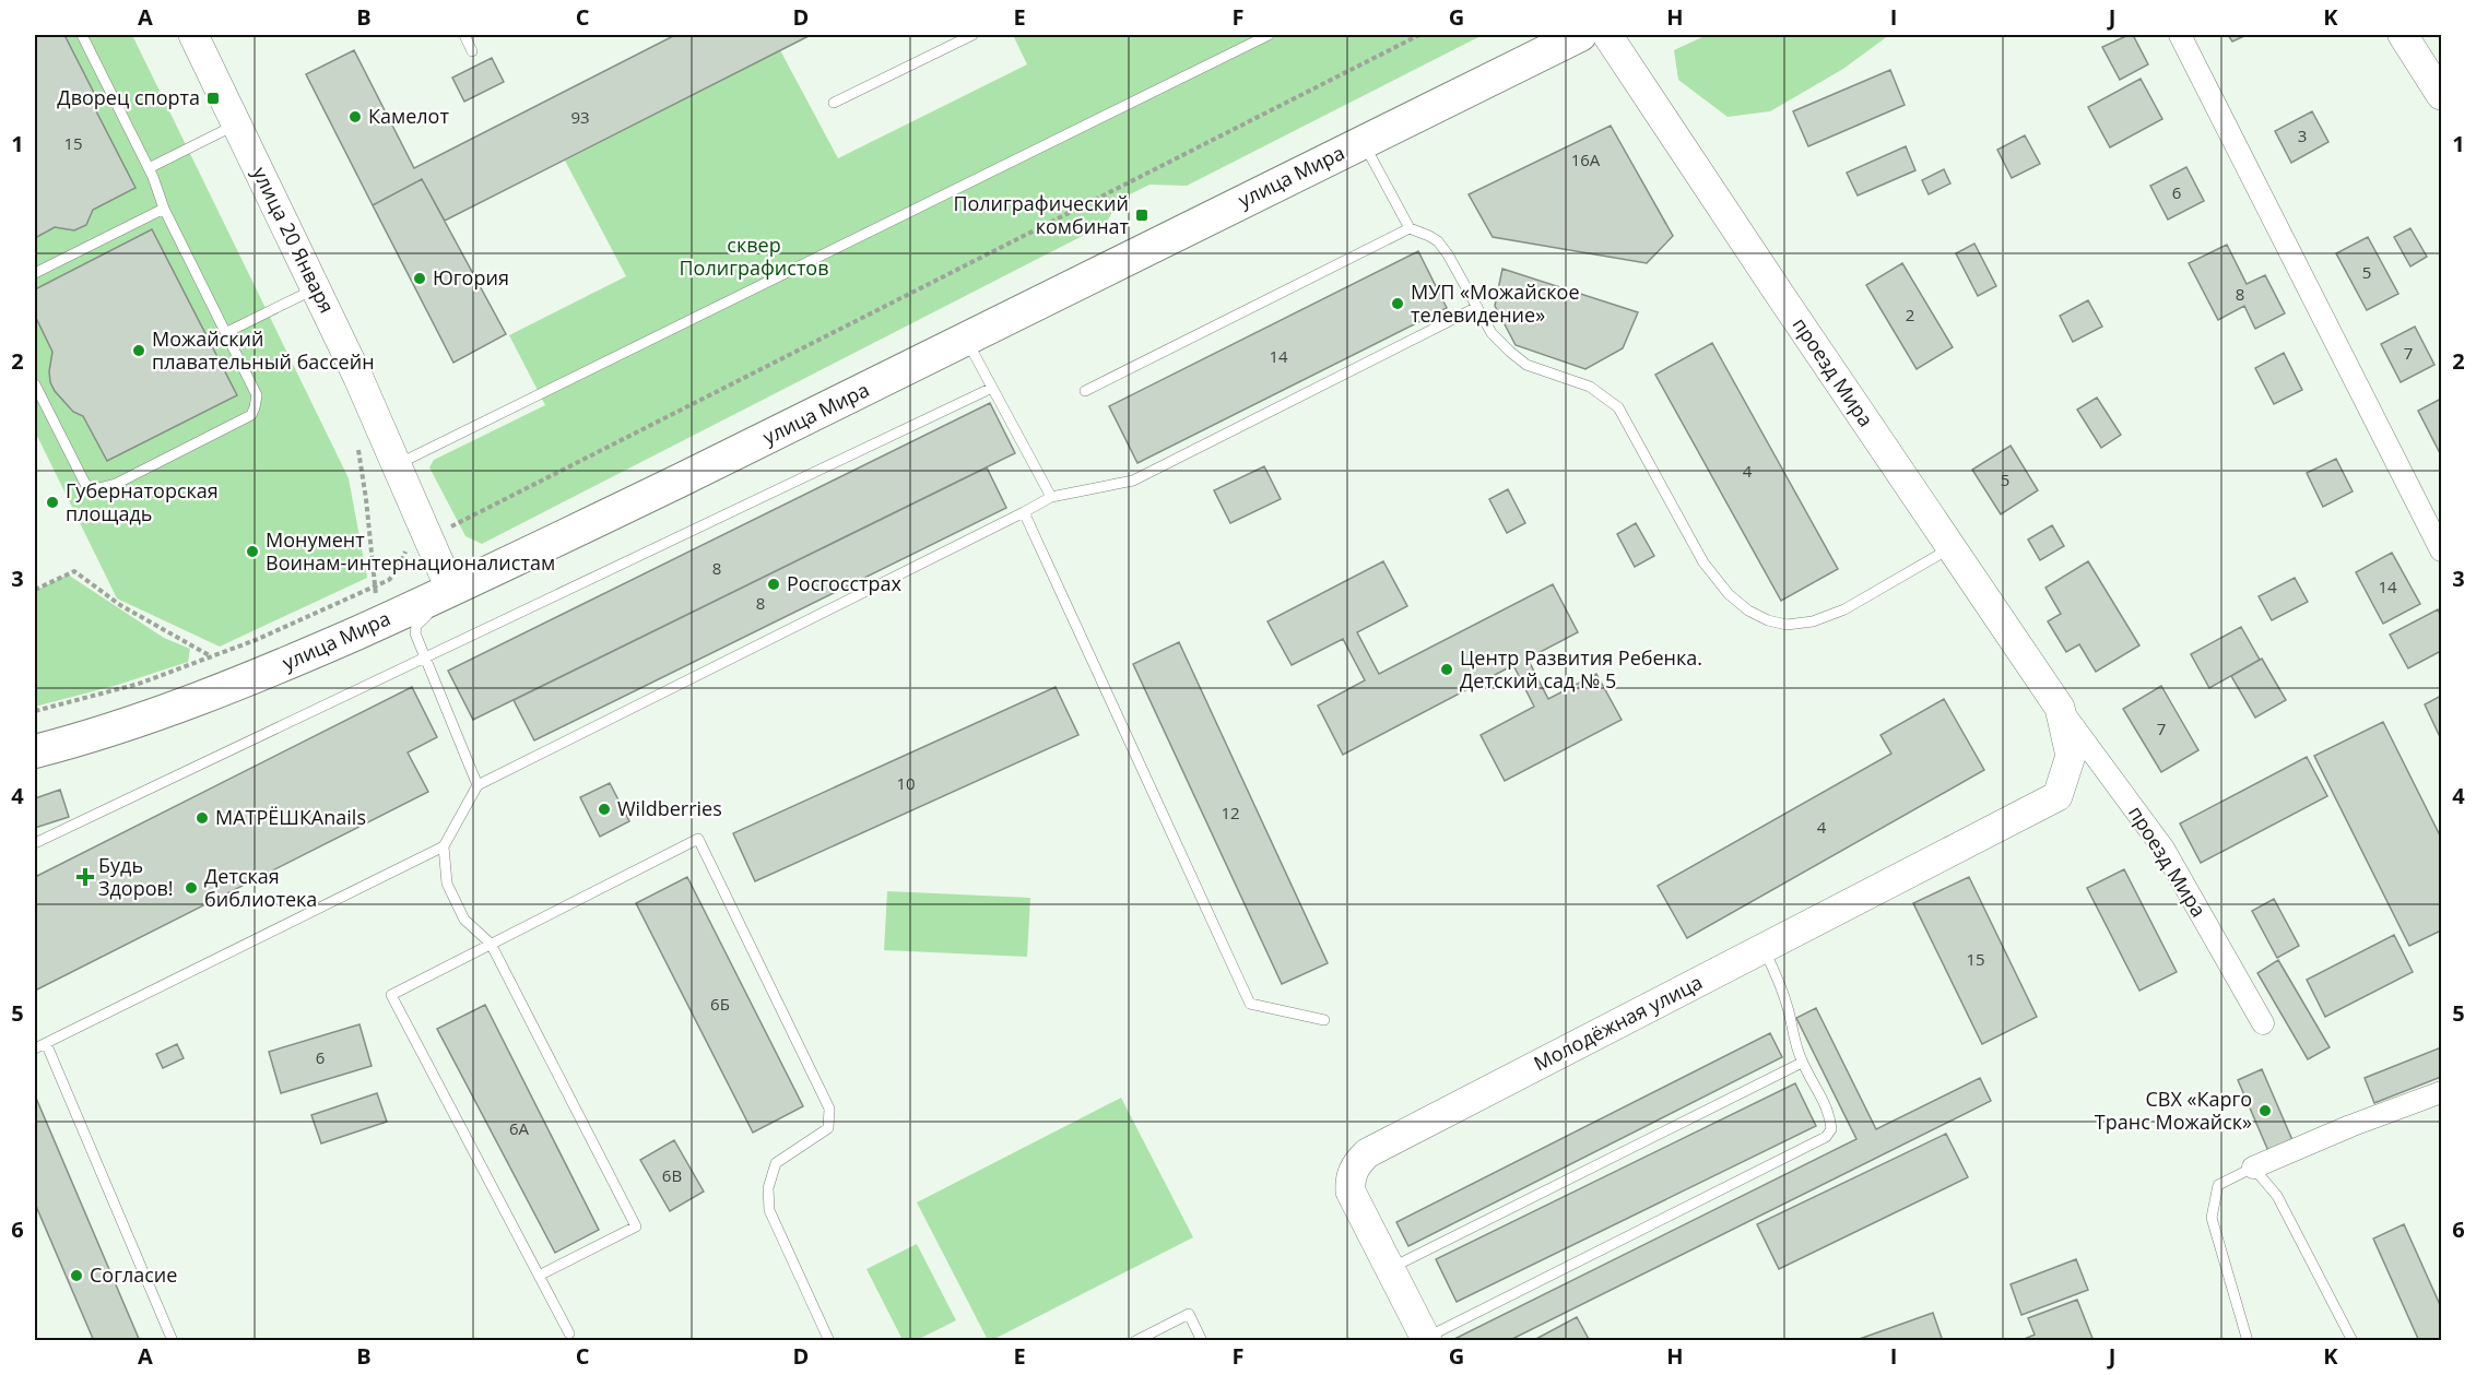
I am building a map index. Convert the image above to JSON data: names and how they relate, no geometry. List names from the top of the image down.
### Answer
{
  "streets": {
    "main road": ["улица Мира"],
    "street": ["улица 20 Января", "проезд Мира", "Молодёжная улица"]
  },
  "crossings": [
    ["улица Мира", "улица 20 Января"],
    ["проезд Мира", "Молодёжная улица"]
  ],
  "parks": ["сквер Полиграфистов"],
  "places": {
    "transit": ["Дворец спорта", "Полиграфический комбинат"],
    "other": [
      "Камелот",
      "Югория",
      "МУП «Можайское телевидение»",
      "Можайский плавательный бассейн",
      "Губернаторская площадь",
      "Монумент Воинам-интернационалистам",
      "Росгосстрах",
      "Центр Развития Ребенка. Детский сад № 5",
      "Wildberries",
      "МAТРЁШКАnails",
      "Детская библиотека",
      "СВХ «Карго Транс Можайск»",
      "Согласие"
    ],
    "health": ["Будь Здоров!"]
  },
  "house_numbers": [
    "93",
    "3",
    "15",
    "16А",
    "6",
    "5",
    "8",
    "2",
    "7",
    "14",
    "4",
    "5",
    "8",
    "14",
    "8",
    "7",
    "10",
    "12",
    "4",
    "15",
    "6Б",
    "6",
    "6А",
    "6В"
  ],
  "grid": {
    "columns": [
      "A",
      "B",
      "C",
      "D",
      "E",
      "F",
      "G",
      "H",
      "I",
      "J",
      "K"
    ],
    "rows": [
      "1",
      "2",
      "3",
      "4",
      "5",
      "6"
    ]
  }
}
